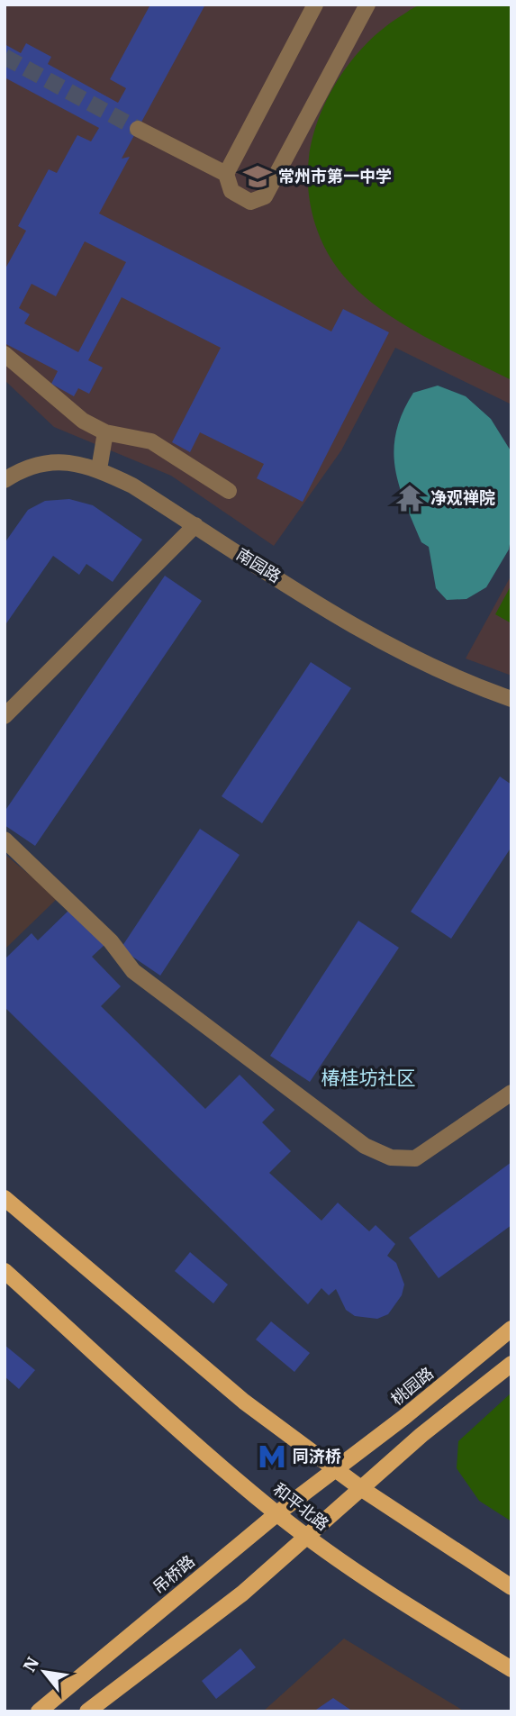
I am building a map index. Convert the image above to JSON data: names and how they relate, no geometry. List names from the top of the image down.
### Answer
{
  "streets": {
    "main road": ["桃园路", "和平北路", "吊桥路"],
    "street": ["南园路"]
  },
  "crossings": [
    ["桃园路", "吊桥路"],
    ["和平北路", "吊桥路"]
  ],
  "districts": ["椿桂坊社区"],
  "places": {
    "school or university": ["常州市第一中学"],
    "temple": ["净观禅院"],
    "metro station": ["同济桥"]
  },
  "north": "top left"
}
